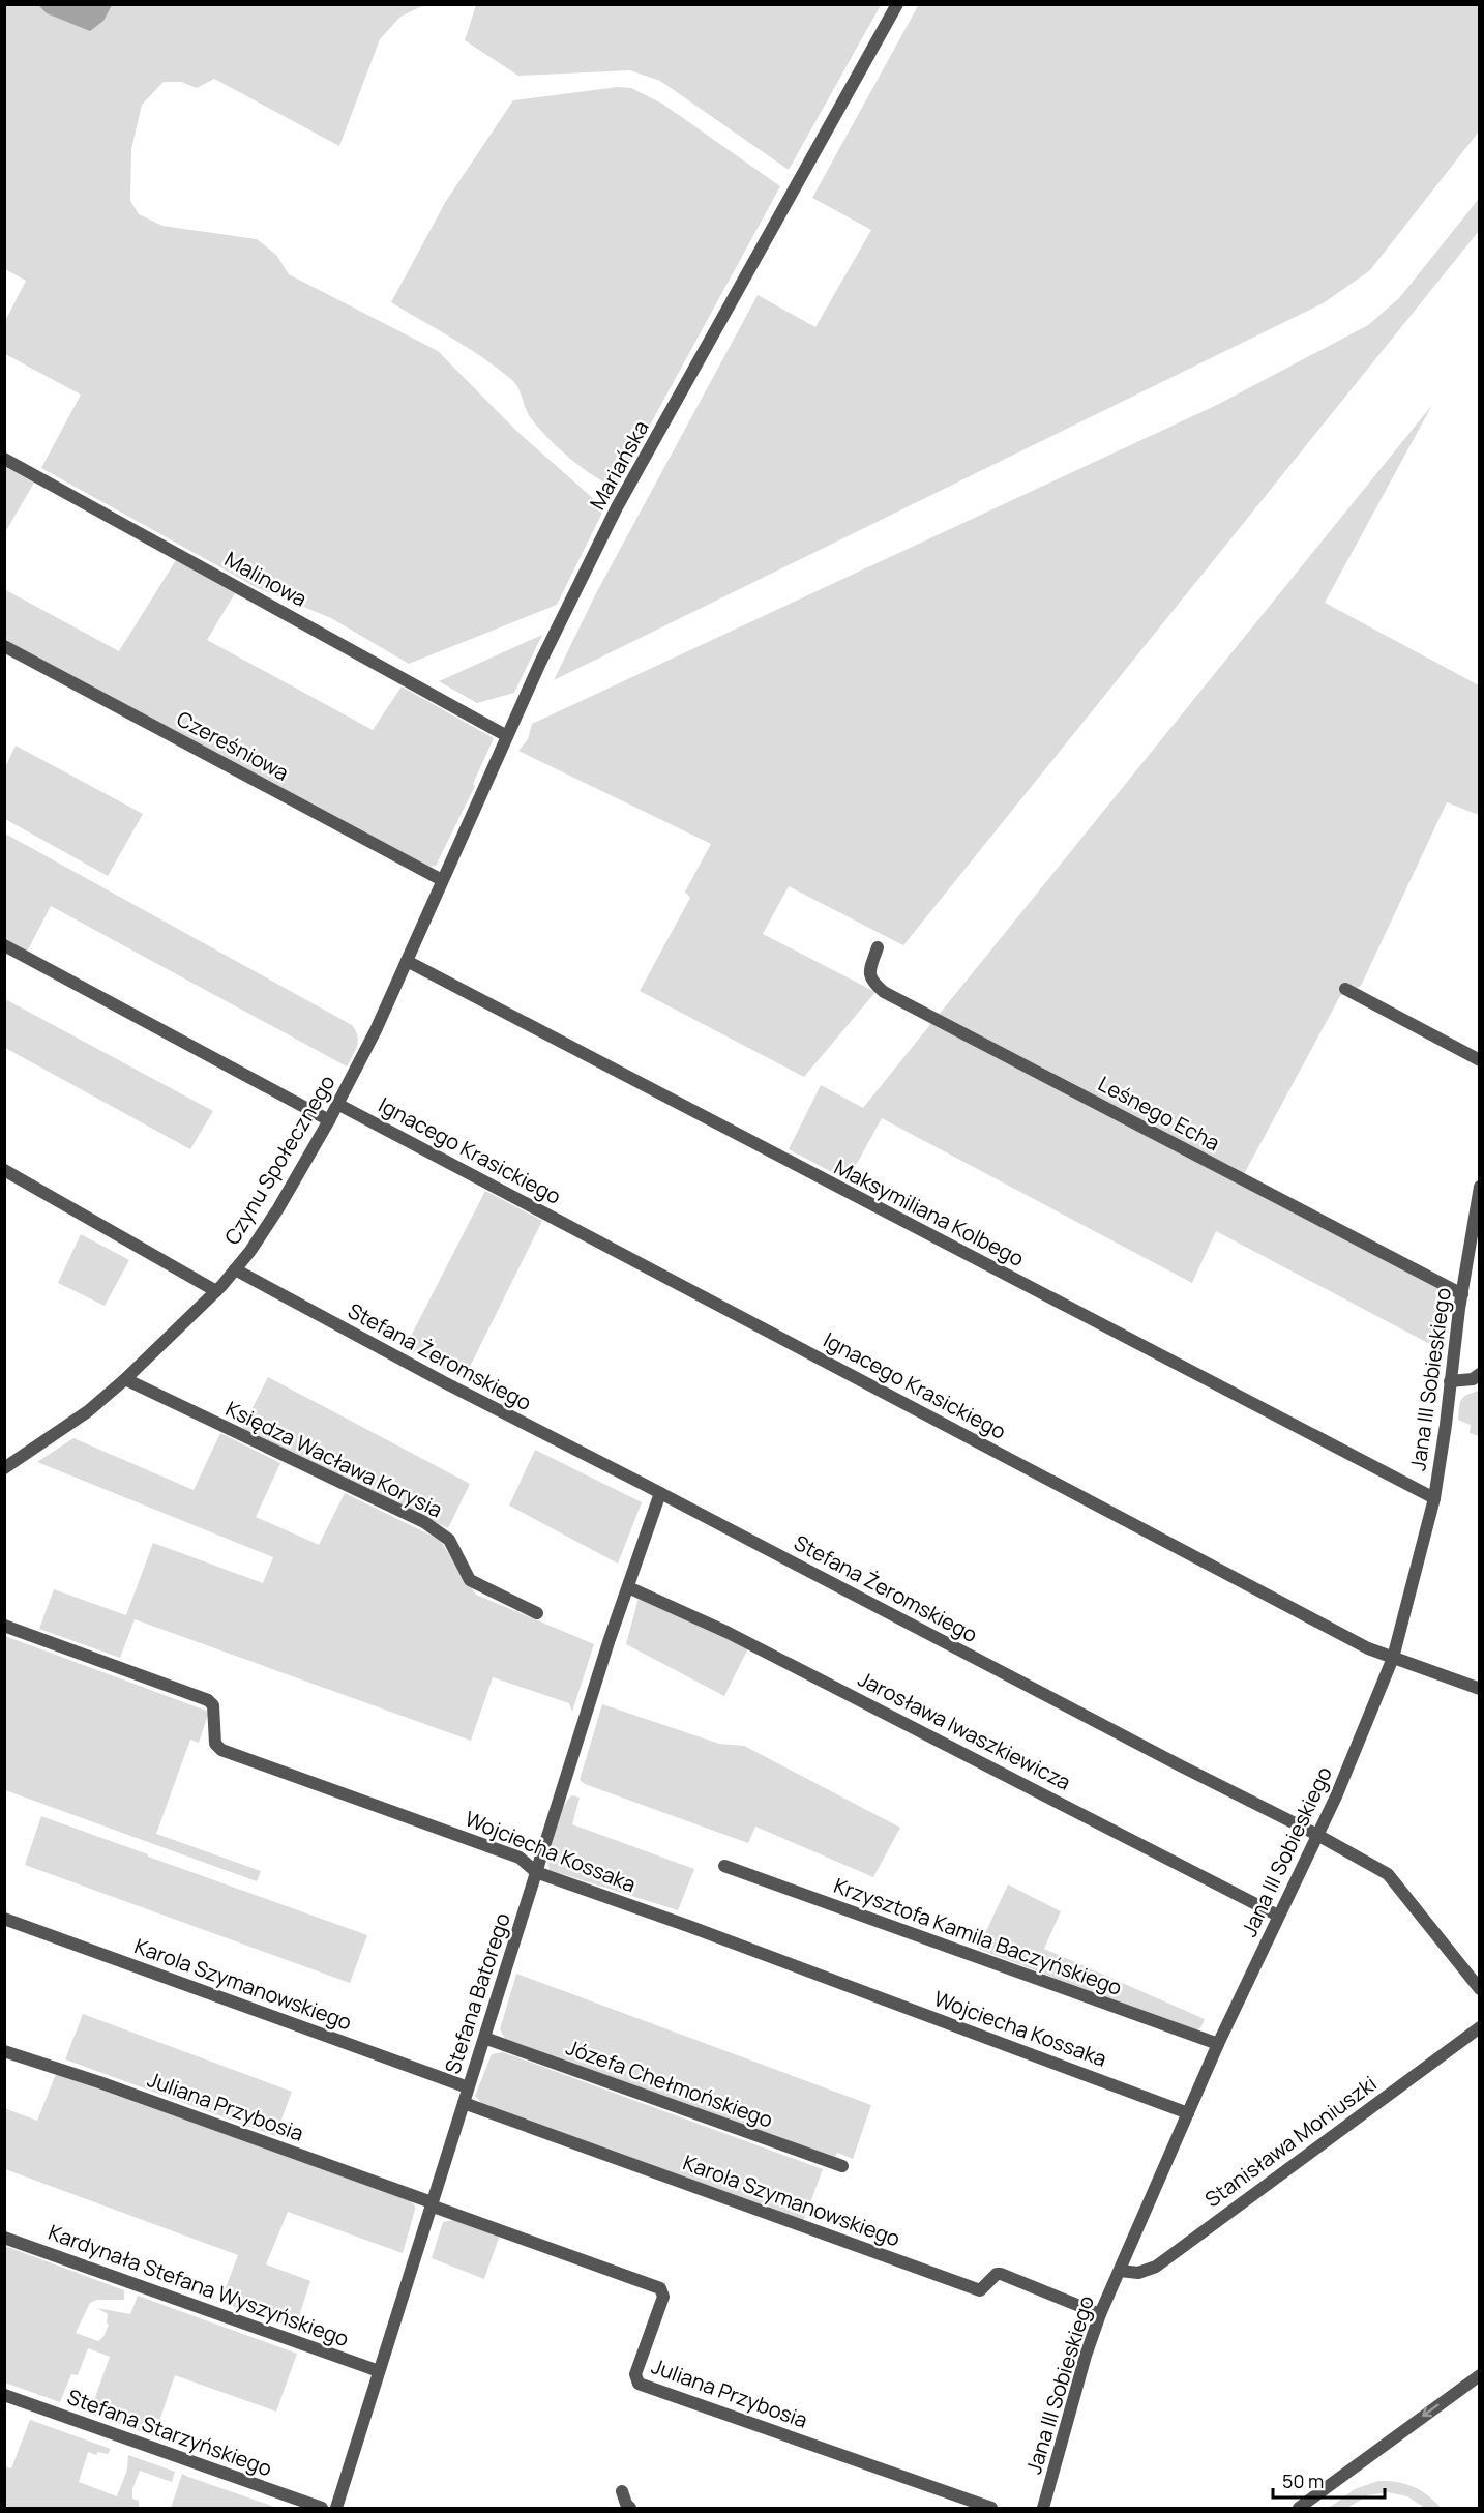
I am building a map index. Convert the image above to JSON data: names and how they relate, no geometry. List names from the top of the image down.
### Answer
{
  "streets": {
    "street": [
      "Mariańska",
      "Malinowa",
      "Czereśniowa",
      "Leśnego Echa",
      "Ignacego Krasickiego",
      "Czynu Społecznego",
      "Maksymiliana Kolbego",
      "Stefana Żeromskiego",
      "Jana III Sobieskiego",
      "Księdza Wacława Korysia",
      "Jarosława Iwaszkiewicza",
      "Wojciecha Kossaka",
      "Krzysztofa Kamila Baczyńskiego",
      "Karola Szymanowskiego",
      "Stefana Batorego",
      "Józefa Chełmońskiego",
      "Juliana Przybosia",
      "Stanisława Moniuszki",
      "Kardynała Stefana Wyszyńskiego",
      "Stefana Starzyńskiego"
    ]
  },
  "crossings": [
    ["Mariańska", "Malinowa"],
    ["Mariańska", "Czereśniowa"],
    ["Mariańska", "Czynu Społecznego"],
    ["Mariańska", "Maksymiliana Kolbego"],
    ["Leśnego Echa", "Jana III Sobieskiego"],
    ["Ignacego Krasickiego", "Czynu Społecznego"],
    ["Ignacego Krasickiego", "Jana III Sobieskiego"],
    ["Czynu Społecznego", "Maksymiliana Kolbego"],
    ["Czynu Społecznego", "Stefana Żeromskiego"],
    ["Czynu Społecznego", "Księdza Wacława Korysia"],
    ["Maksymiliana Kolbego", "Jana III Sobieskiego"],
    ["Stefana Żeromskiego", "Jana III Sobieskiego"],
    ["Stefana Żeromskiego", "Stefana Batorego"],
    ["Jana III Sobieskiego", "Jarosława Iwaszkiewicza"],
    ["Jana III Sobieskiego", "Wojciecha Kossaka"],
    ["Jana III Sobieskiego", "Krzysztofa Kamila Baczyńskiego"],
    ["Jana III Sobieskiego", "Karola Szymanowskiego"],
    ["Jana III Sobieskiego", "Stanisława Moniuszki"],
    ["Jarosława Iwaszkiewicza", "Stefana Batorego"],
    ["Wojciecha Kossaka", "Stefana Batorego"],
    ["Karola Szymanowskiego", "Stefana Batorego"],
    ["Stefana Batorego", "Józefa Chełmońskiego"],
    ["Stefana Batorego", "Juliana Przybosia"],
    ["Stefana Batorego", "Kardynała Stefana Wyszyńskiego"]
  ],
  "scale_bar": "50 m"
}
